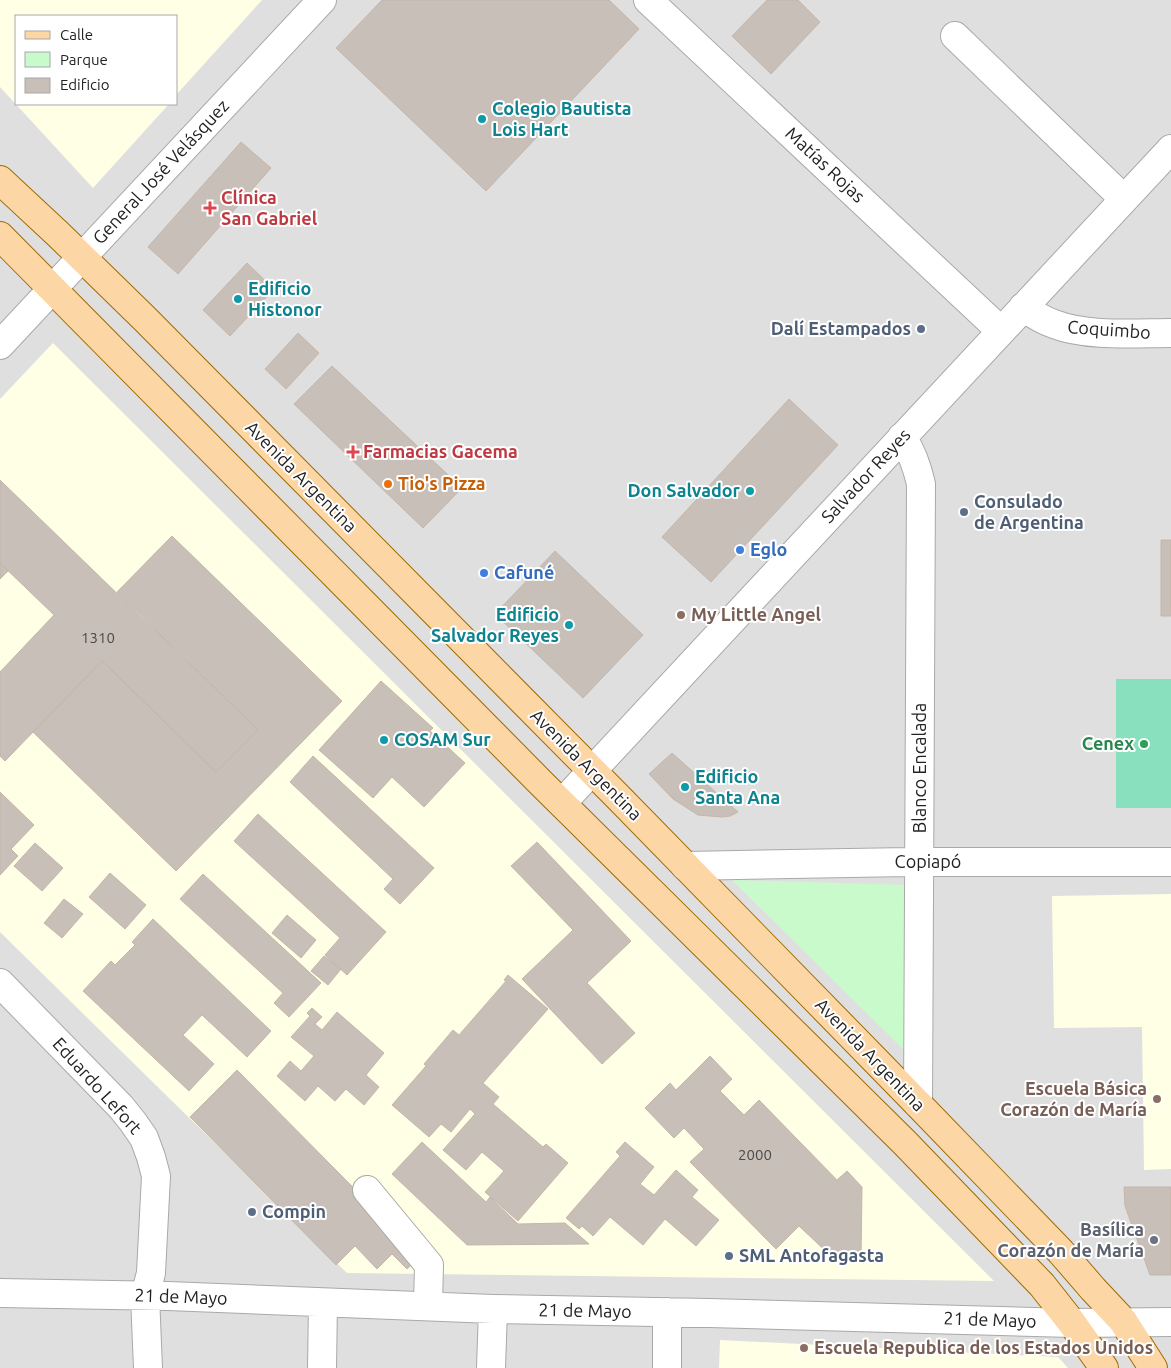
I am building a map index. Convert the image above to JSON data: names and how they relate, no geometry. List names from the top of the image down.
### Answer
{
  "streets": {
    "main road": ["Avenida Argentina"],
    "street": [
      "Matías Rojas",
      "General José Velásquez",
      "Coquimbo",
      "Salvador Reyes",
      "Blanco Encalada",
      "Copiapó",
      "Eduardo Lefort",
      "21 de Mayo"
    ]
  },
  "crossings": [
    ["Matías Rojas", "Salvador Reyes"],
    ["General José Velásquez", "Avenida Argentina"],
    ["Coquimbo", "Salvador Reyes"],
    ["Salvador Reyes", "Avenida Argentina"],
    ["Salvador Reyes", "Blanco Encalada"],
    ["Avenida Argentina", "Blanco Encalada"],
    ["Avenida Argentina", "Copiapó"],
    ["Avenida Argentina", "21 de Mayo"],
    ["Blanco Encalada", "Copiapó"],
    ["Eduardo Lefort", "21 de Mayo"]
  ],
  "places": {
    "other": [
      "Colegio Bautista Lois Hart",
      "Edificio Histonor",
      "Dalí Estampados",
      "Tio's Pizza",
      "Don Salvador",
      "Consulado de Argentina",
      "Eglo",
      "Cafuné",
      "My Little Angel",
      "Edificio Salvador Reyes",
      "COSAM Sur",
      "Cenex",
      "Edificio Santa Ana",
      "Escuela Básica Corazón de María",
      "Compin",
      "Basílica Corazón de María",
      "SML Antofagasta",
      "Escuela Republica de los Estados Unidos"
    ],
    "health": ["Clínica San Gabriel", "Farmacias Gacema"]
  },
  "house_numbers": ["1310", "2000"],
  "legend": ["Calle", "Parque", "Edificio"]
}
